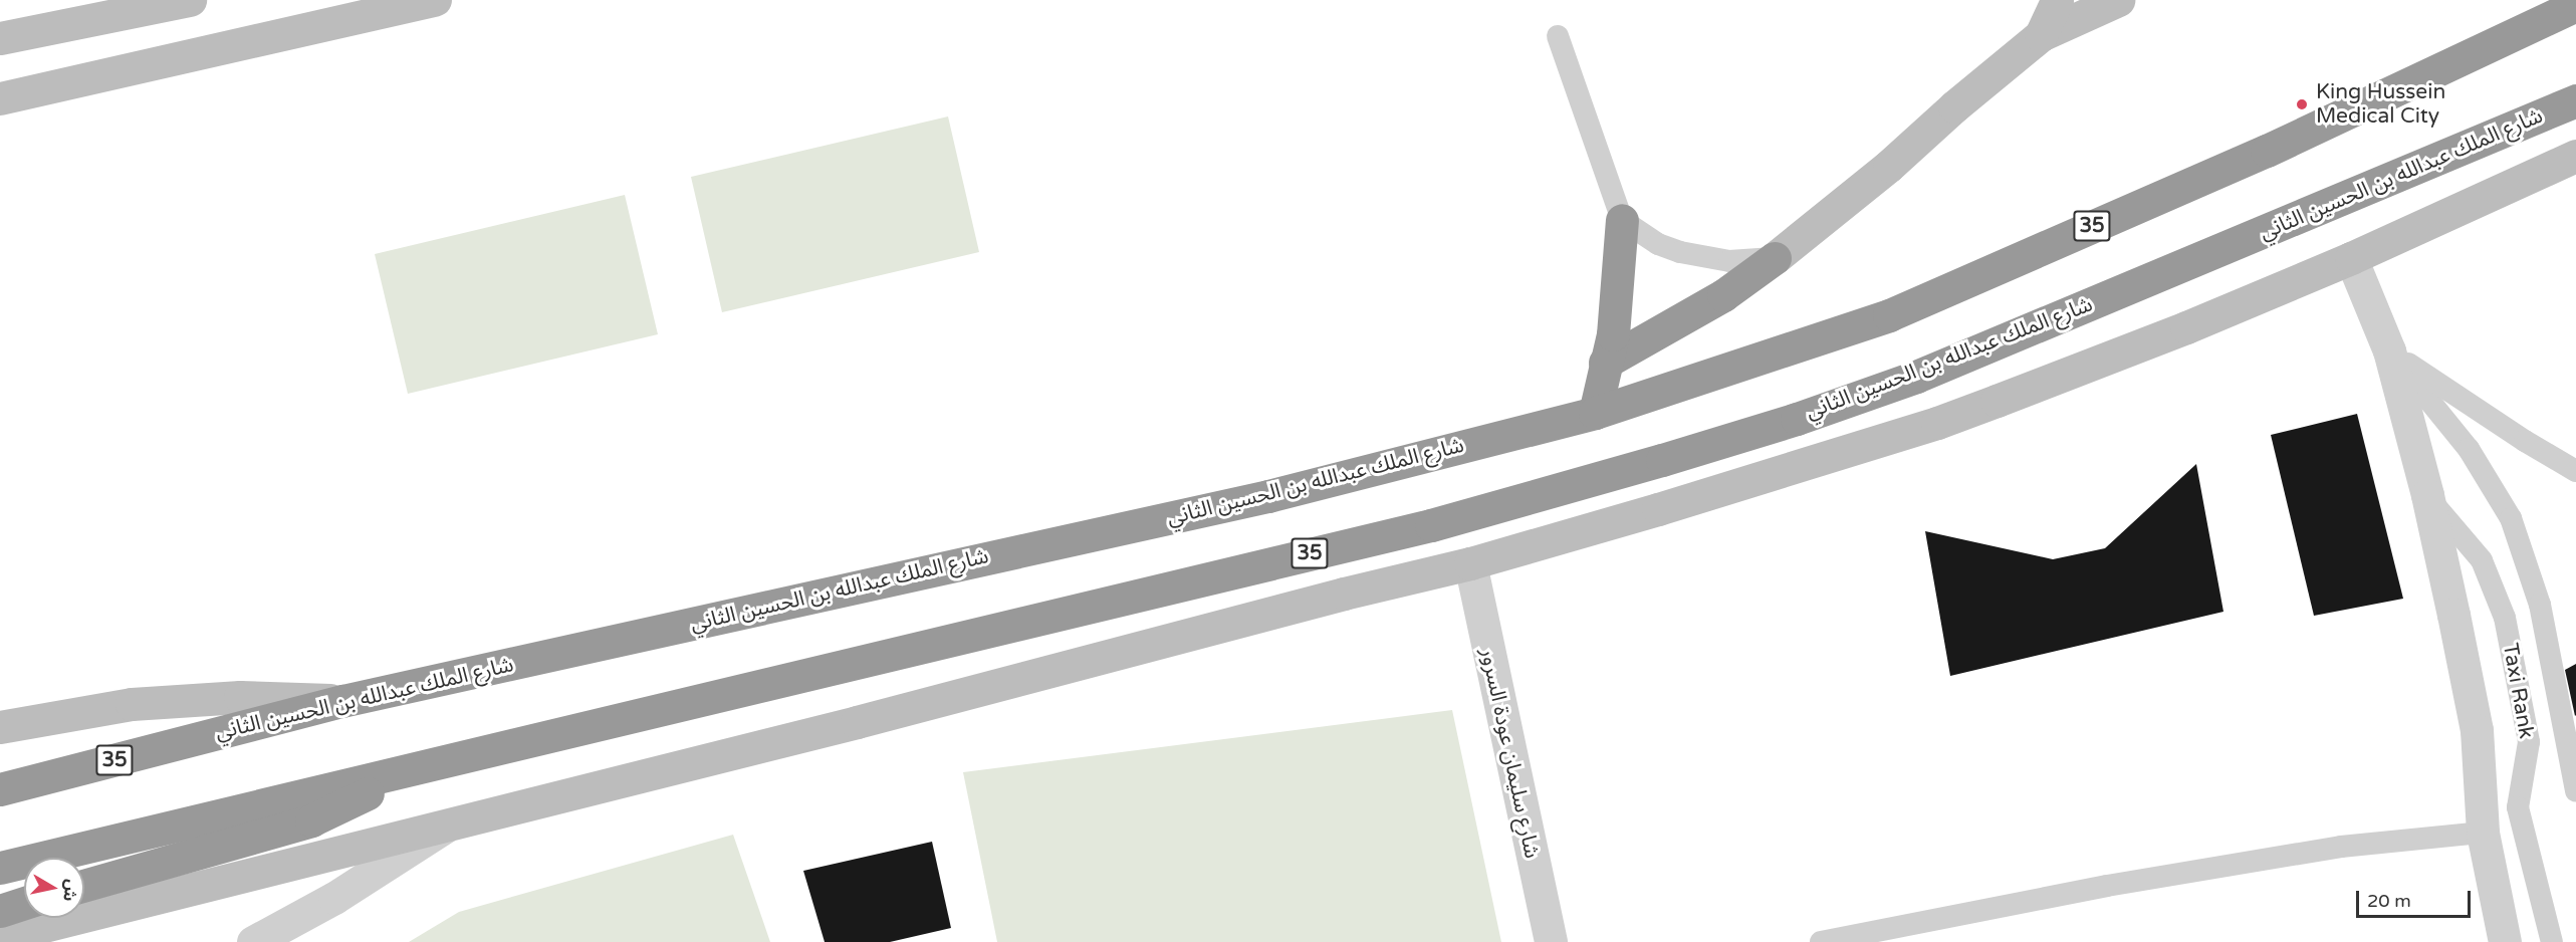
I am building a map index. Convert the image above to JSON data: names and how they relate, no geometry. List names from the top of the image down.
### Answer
{
  "streets": {
    "highway": ["شارع الملك عبدالله بن الحسين الثاني", "35"],
    "street": ["شارع سليمان عودة السرور"],
    "lane": ["Taxi Rank"]
  },
  "places": ["King Hussein Medical City"],
  "scale_bar": "20 m",
  "north": "right"
}
